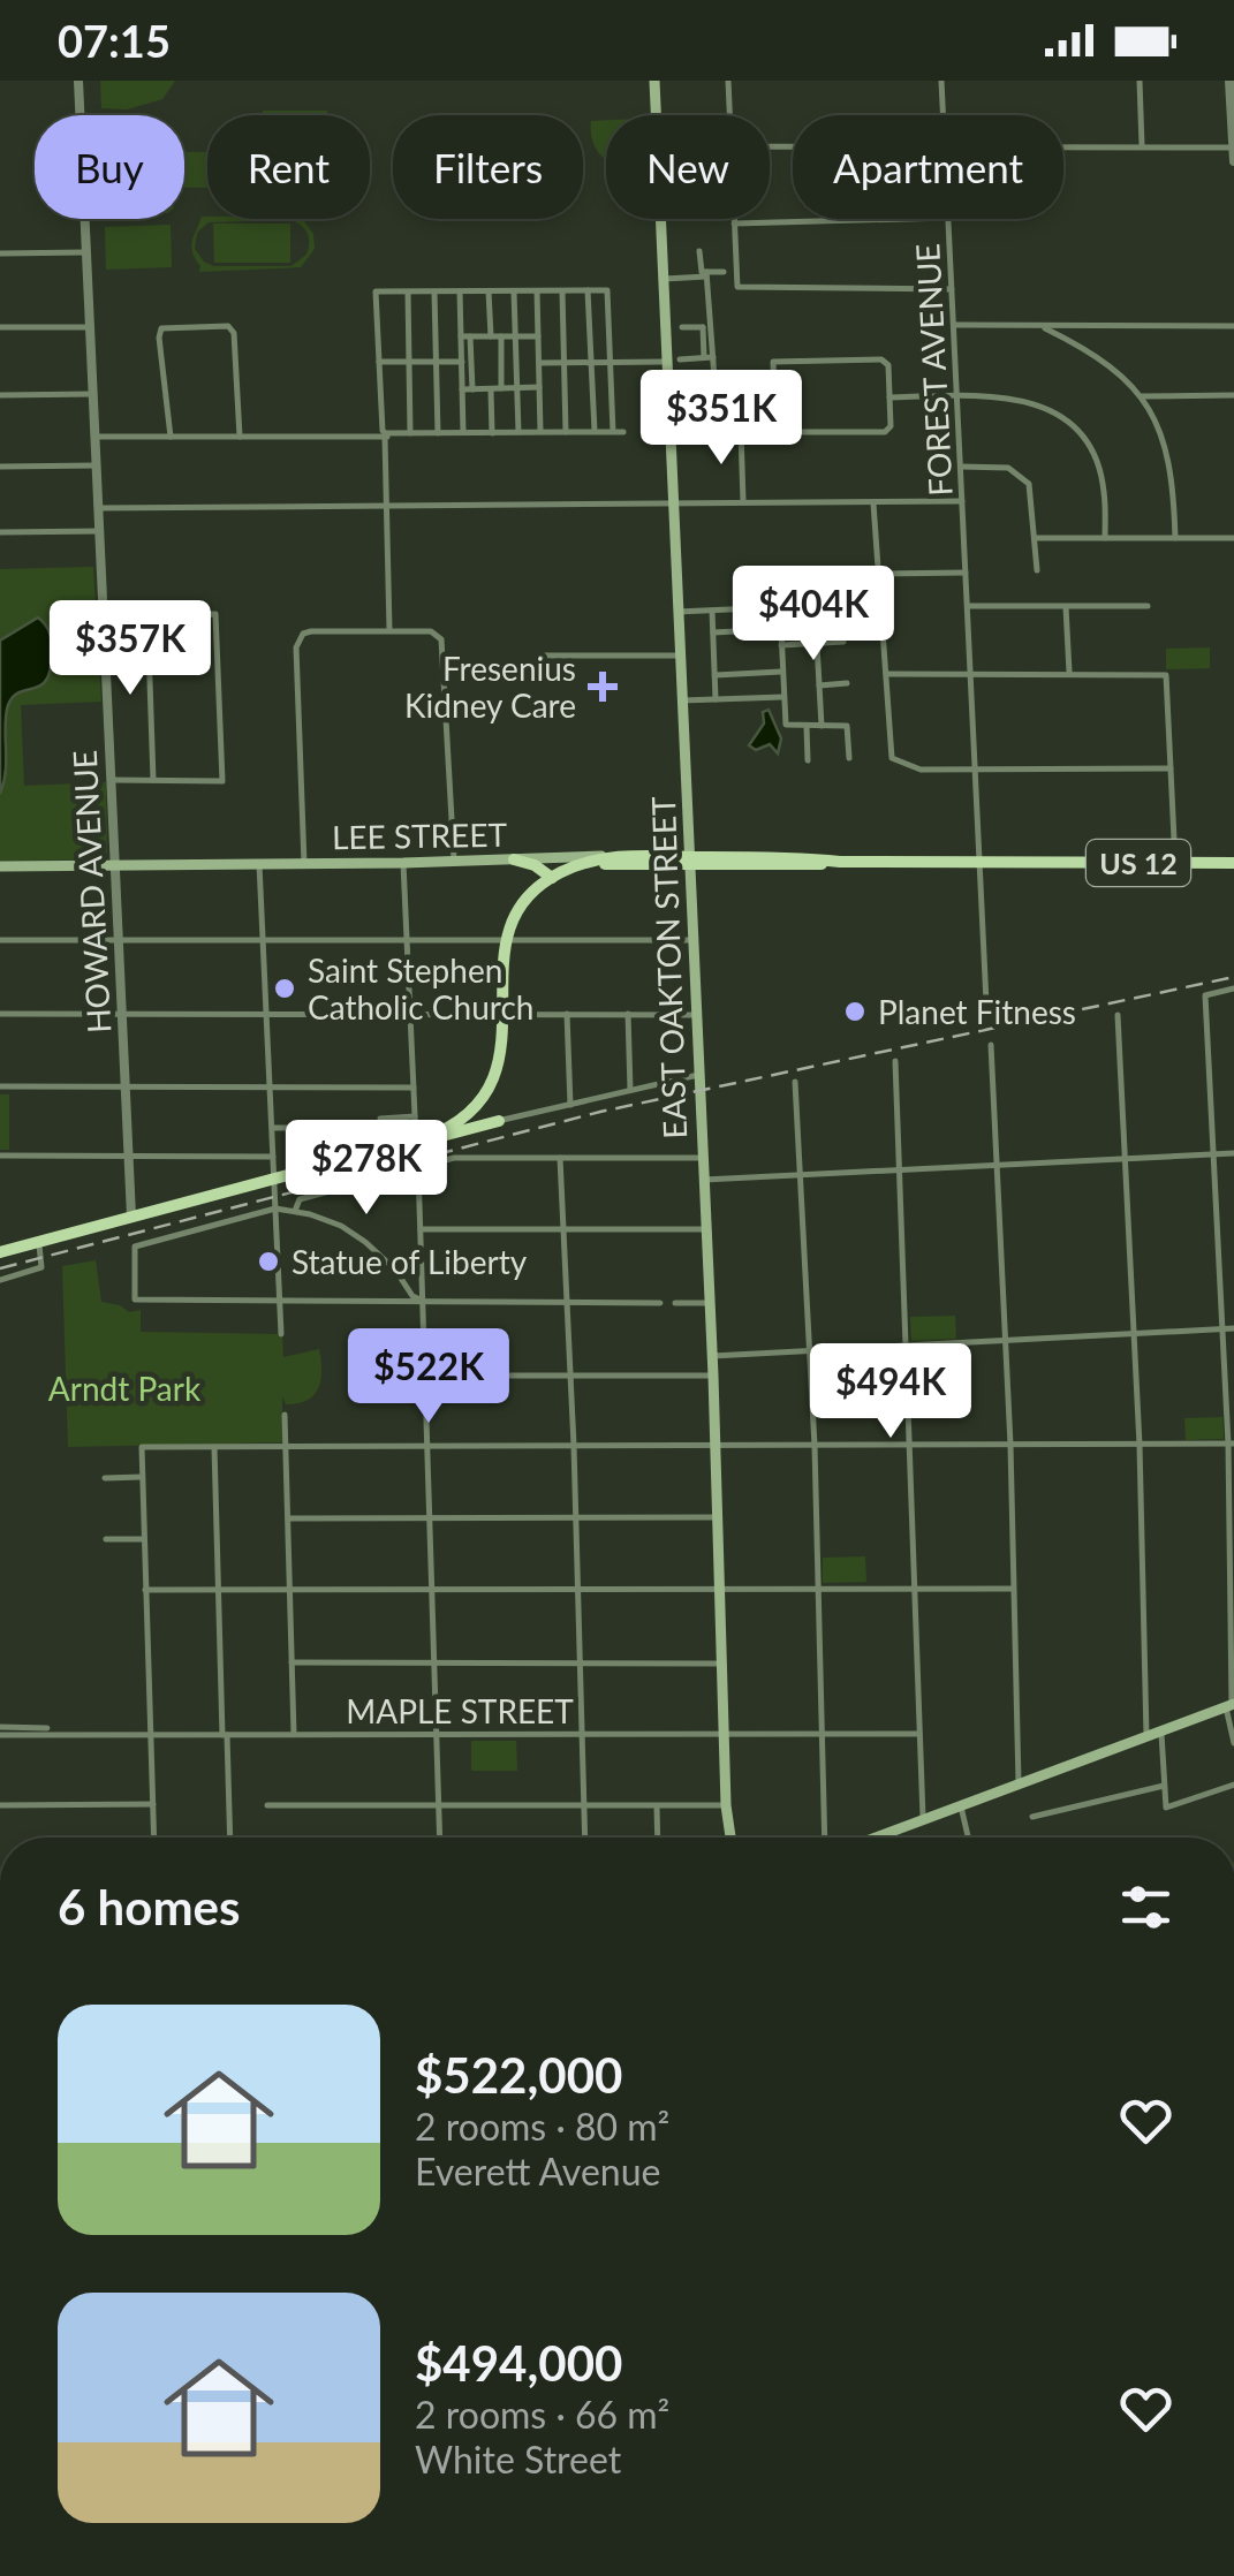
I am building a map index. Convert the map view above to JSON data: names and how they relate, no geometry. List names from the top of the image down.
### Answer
{
  "streets": {
    "main road": ["LEE STREET", "US 12", "EAST OAKTON STREET"],
    "street": ["FOREST AVENUE", "HOWARD AVENUE", "MAPLE STREET"]
  },
  "crossings": [
    ["FOREST AVENUE", "LEE STREET"],
    ["LEE STREET", "US 12"],
    ["LEE STREET", "HOWARD AVENUE"],
    ["LEE STREET", "EAST OAKTON STREET"],
    ["EAST OAKTON STREET", "MAPLE STREET"]
  ],
  "parks": ["Arndt Park"],
  "places": {
    "health": ["Fresenius Kidney Care"],
    "other": ["Saint Stephen Catholic Church", "Planet Fitness", "Statue of Liberty"]
  },
  "page": {
    "status": "07:15",
    "chip": [
      "Buy",
      "Rent",
      "Filters",
      "New",
      "Apartment"
    ],
    "price": [
      "$351K",
      "$404K",
      "$357K",
      "$278K",
      "$522K",
      "$494K"
    ],
    "heading": "6 homes",
    "list": [
      {
        "name": "$522,000",
        "note": "2 rooms · 80 m² · Everett Avenue"
      },
      {
        "name": "$494,000",
        "note": "2 rooms · 66 m² · White Street"
      }
    ]
  }
}
